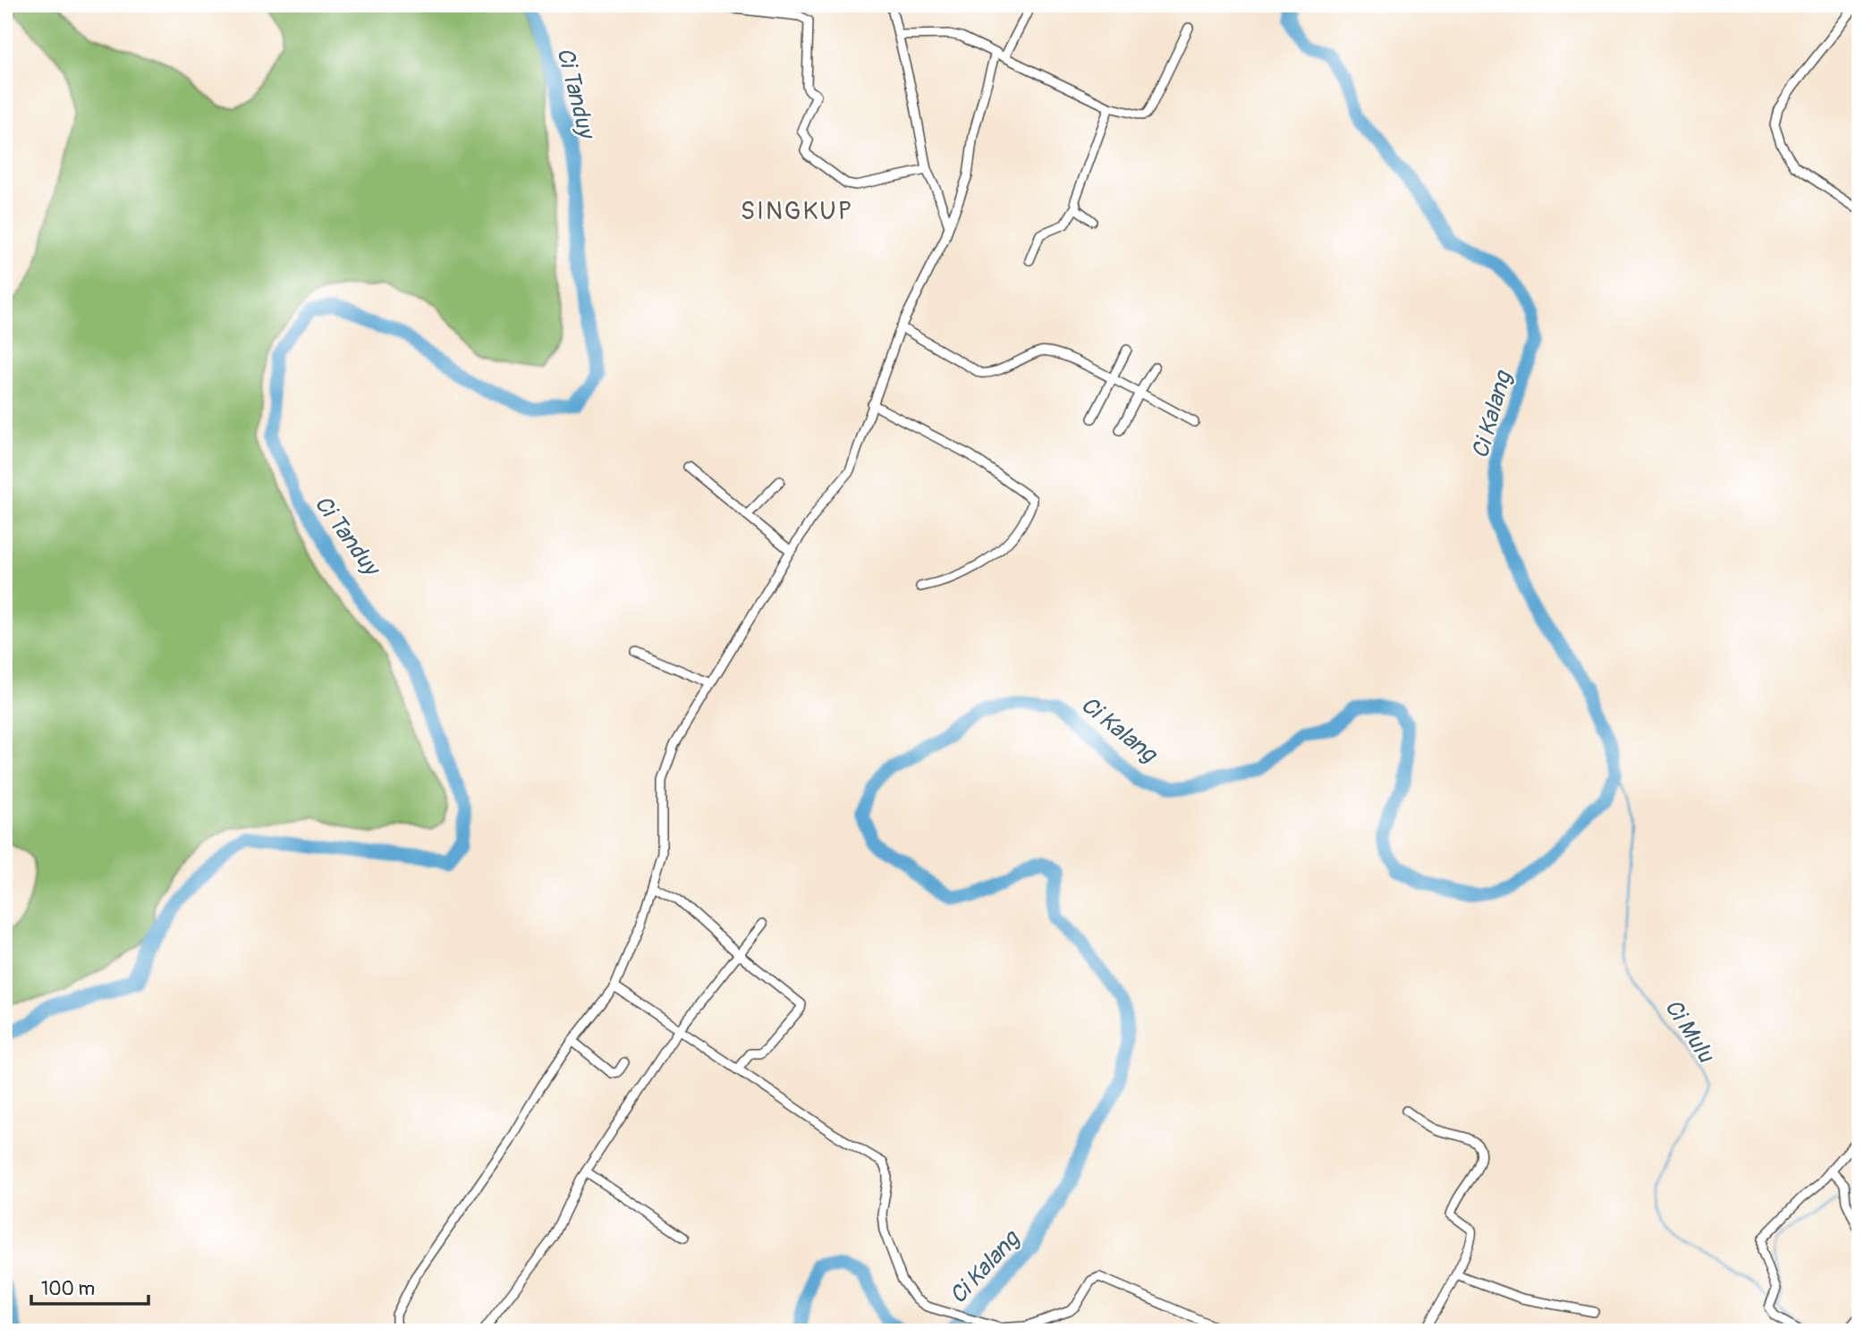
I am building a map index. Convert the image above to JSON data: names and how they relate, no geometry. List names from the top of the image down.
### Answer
{
  "districts": ["SINGKUP"],
  "water": ["Ci Tanduy", "Ci Kalang", "Ci Mulu"],
  "scale_bar": "100 m"
}
